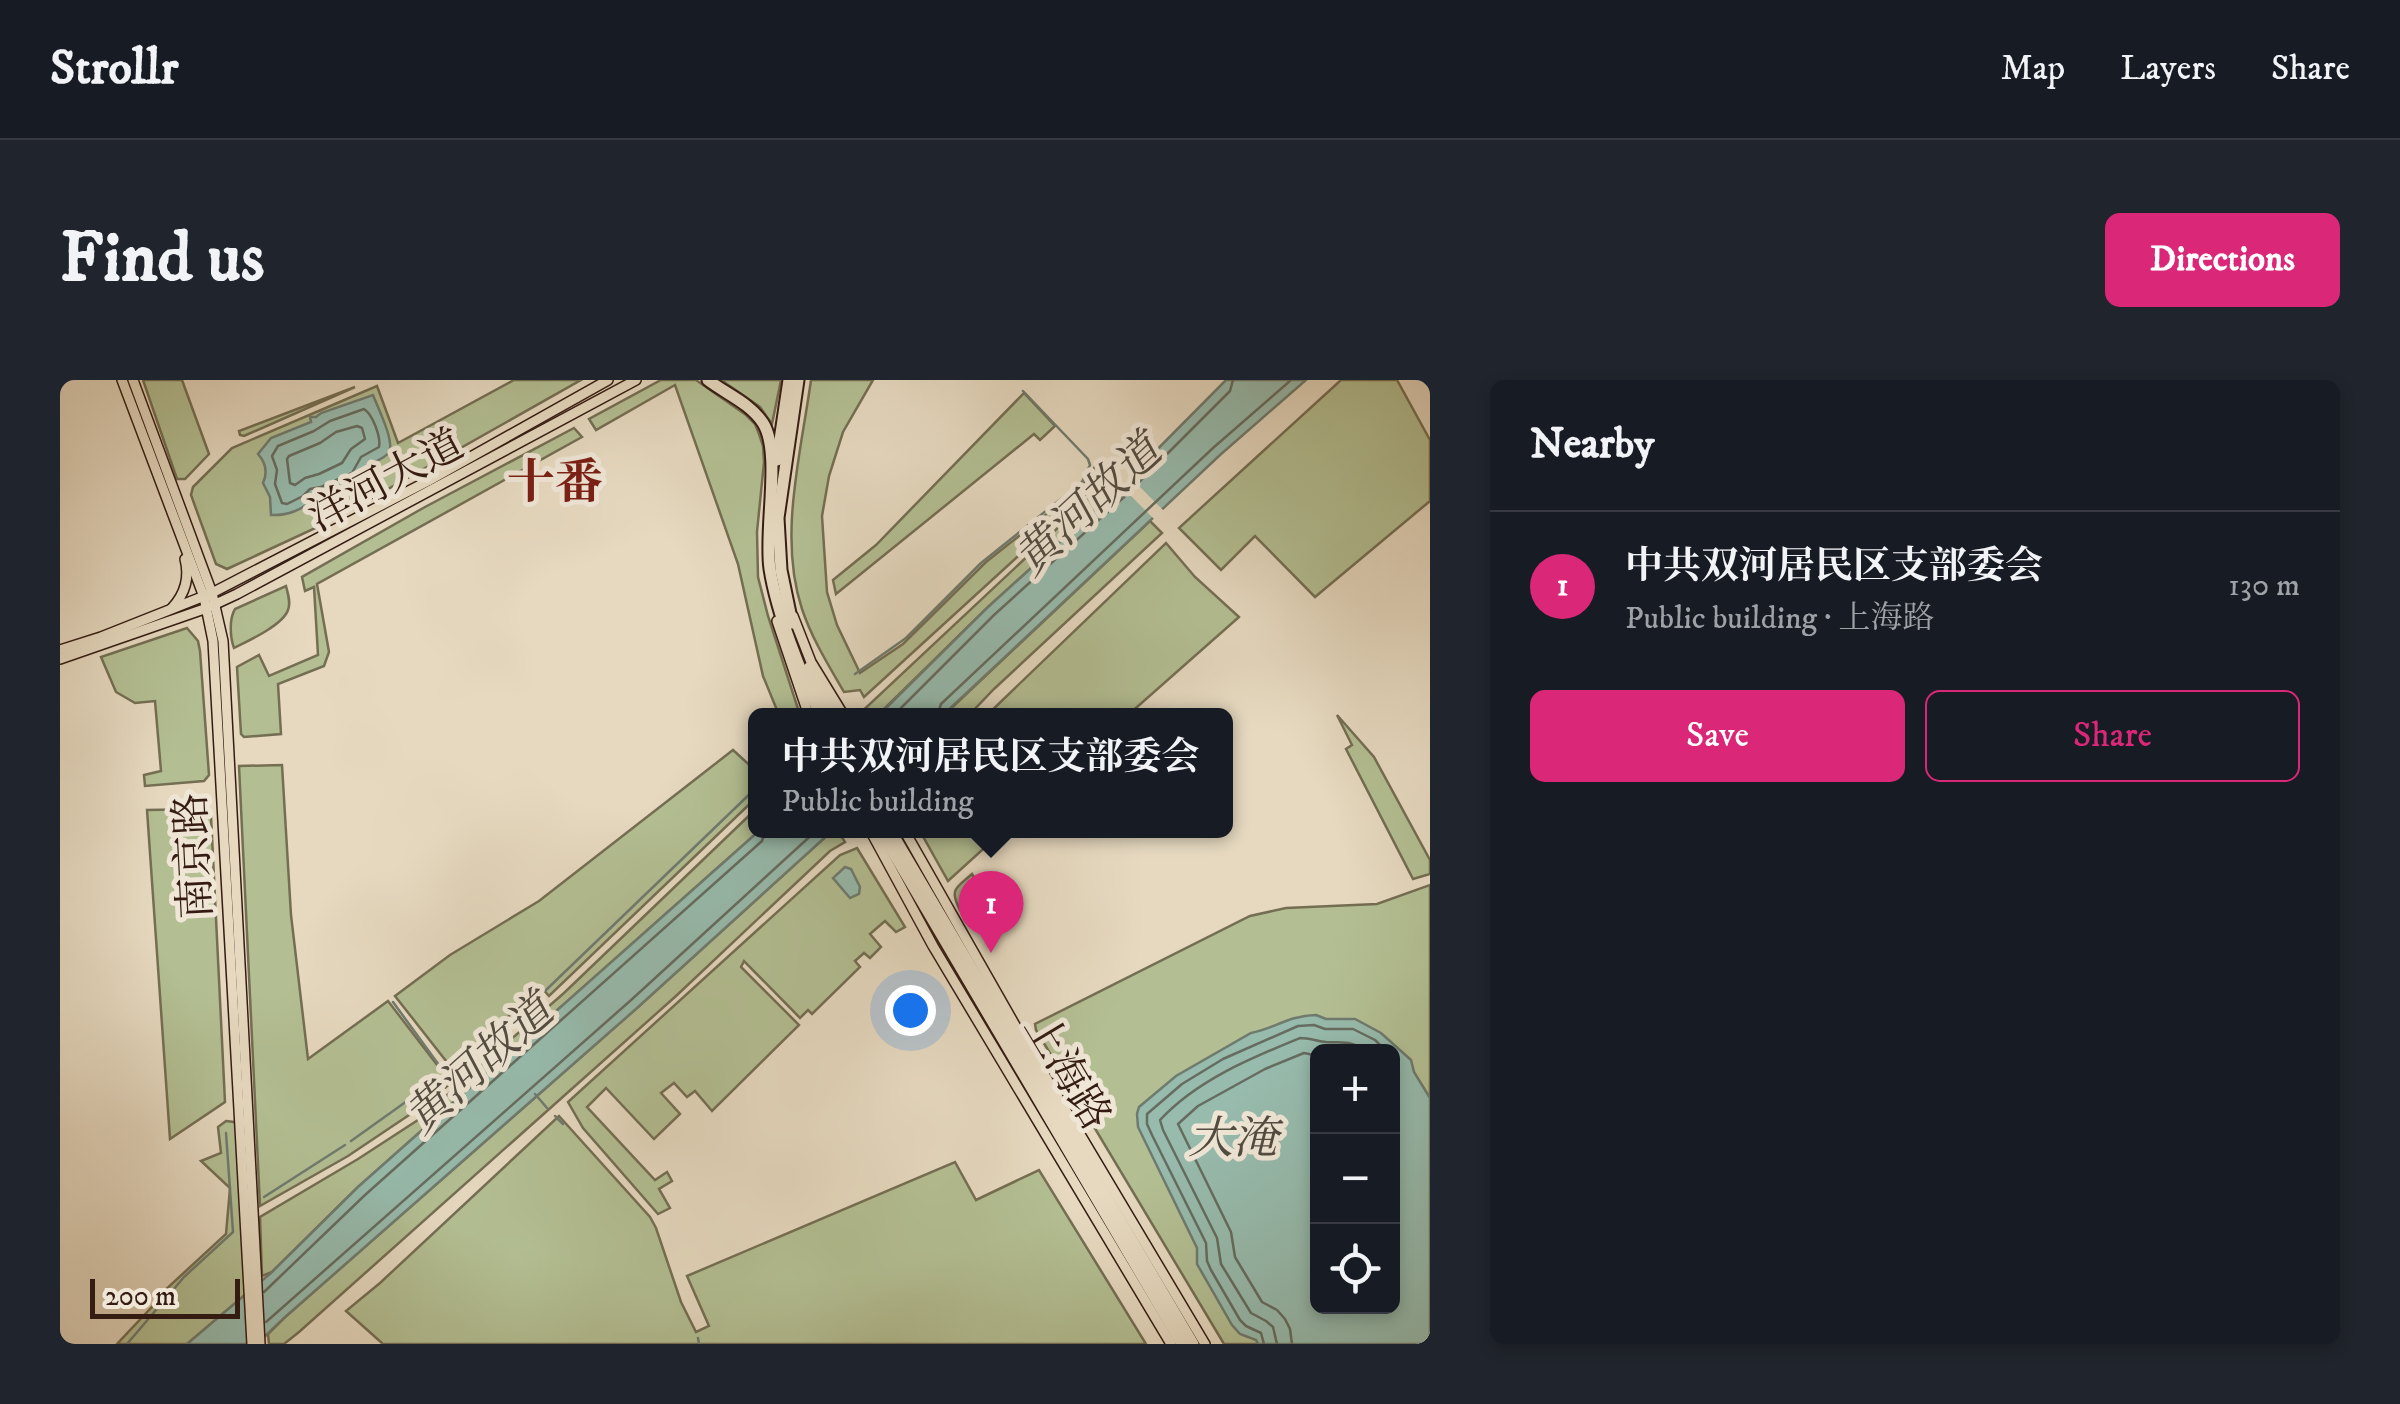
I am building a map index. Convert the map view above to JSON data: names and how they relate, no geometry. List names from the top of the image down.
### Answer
{
  "streets": {
    "highway": ["上海路"],
    "main road": ["洋河大道", "南京路"]
  },
  "crossings": [
    ["洋河大道", "南京路"]
  ],
  "districts": ["十番"],
  "water": ["黄河故道", "大淹"],
  "scale_bar": "200 m",
  "page": {
    "header": "Strollr",
    "nav": ["Map", "Layers", "Share"],
    "buttons": [
      "Directions",
      ["Save", "Share"]
    ],
    "title": "Find us",
    "heading": "Nearby",
    "list": [
      {
        "mark": "1",
        "name": "中共双河居民区支部委会",
        "note": "Public building · 上海路",
        "value": "130 m"
      }
    ],
    "popup": ["中共双河居民区支部委会", "Public building"],
    "pins": "1",
    "map_buttons": ["+", "−"],
    "scale": "200 m"
  }
}
